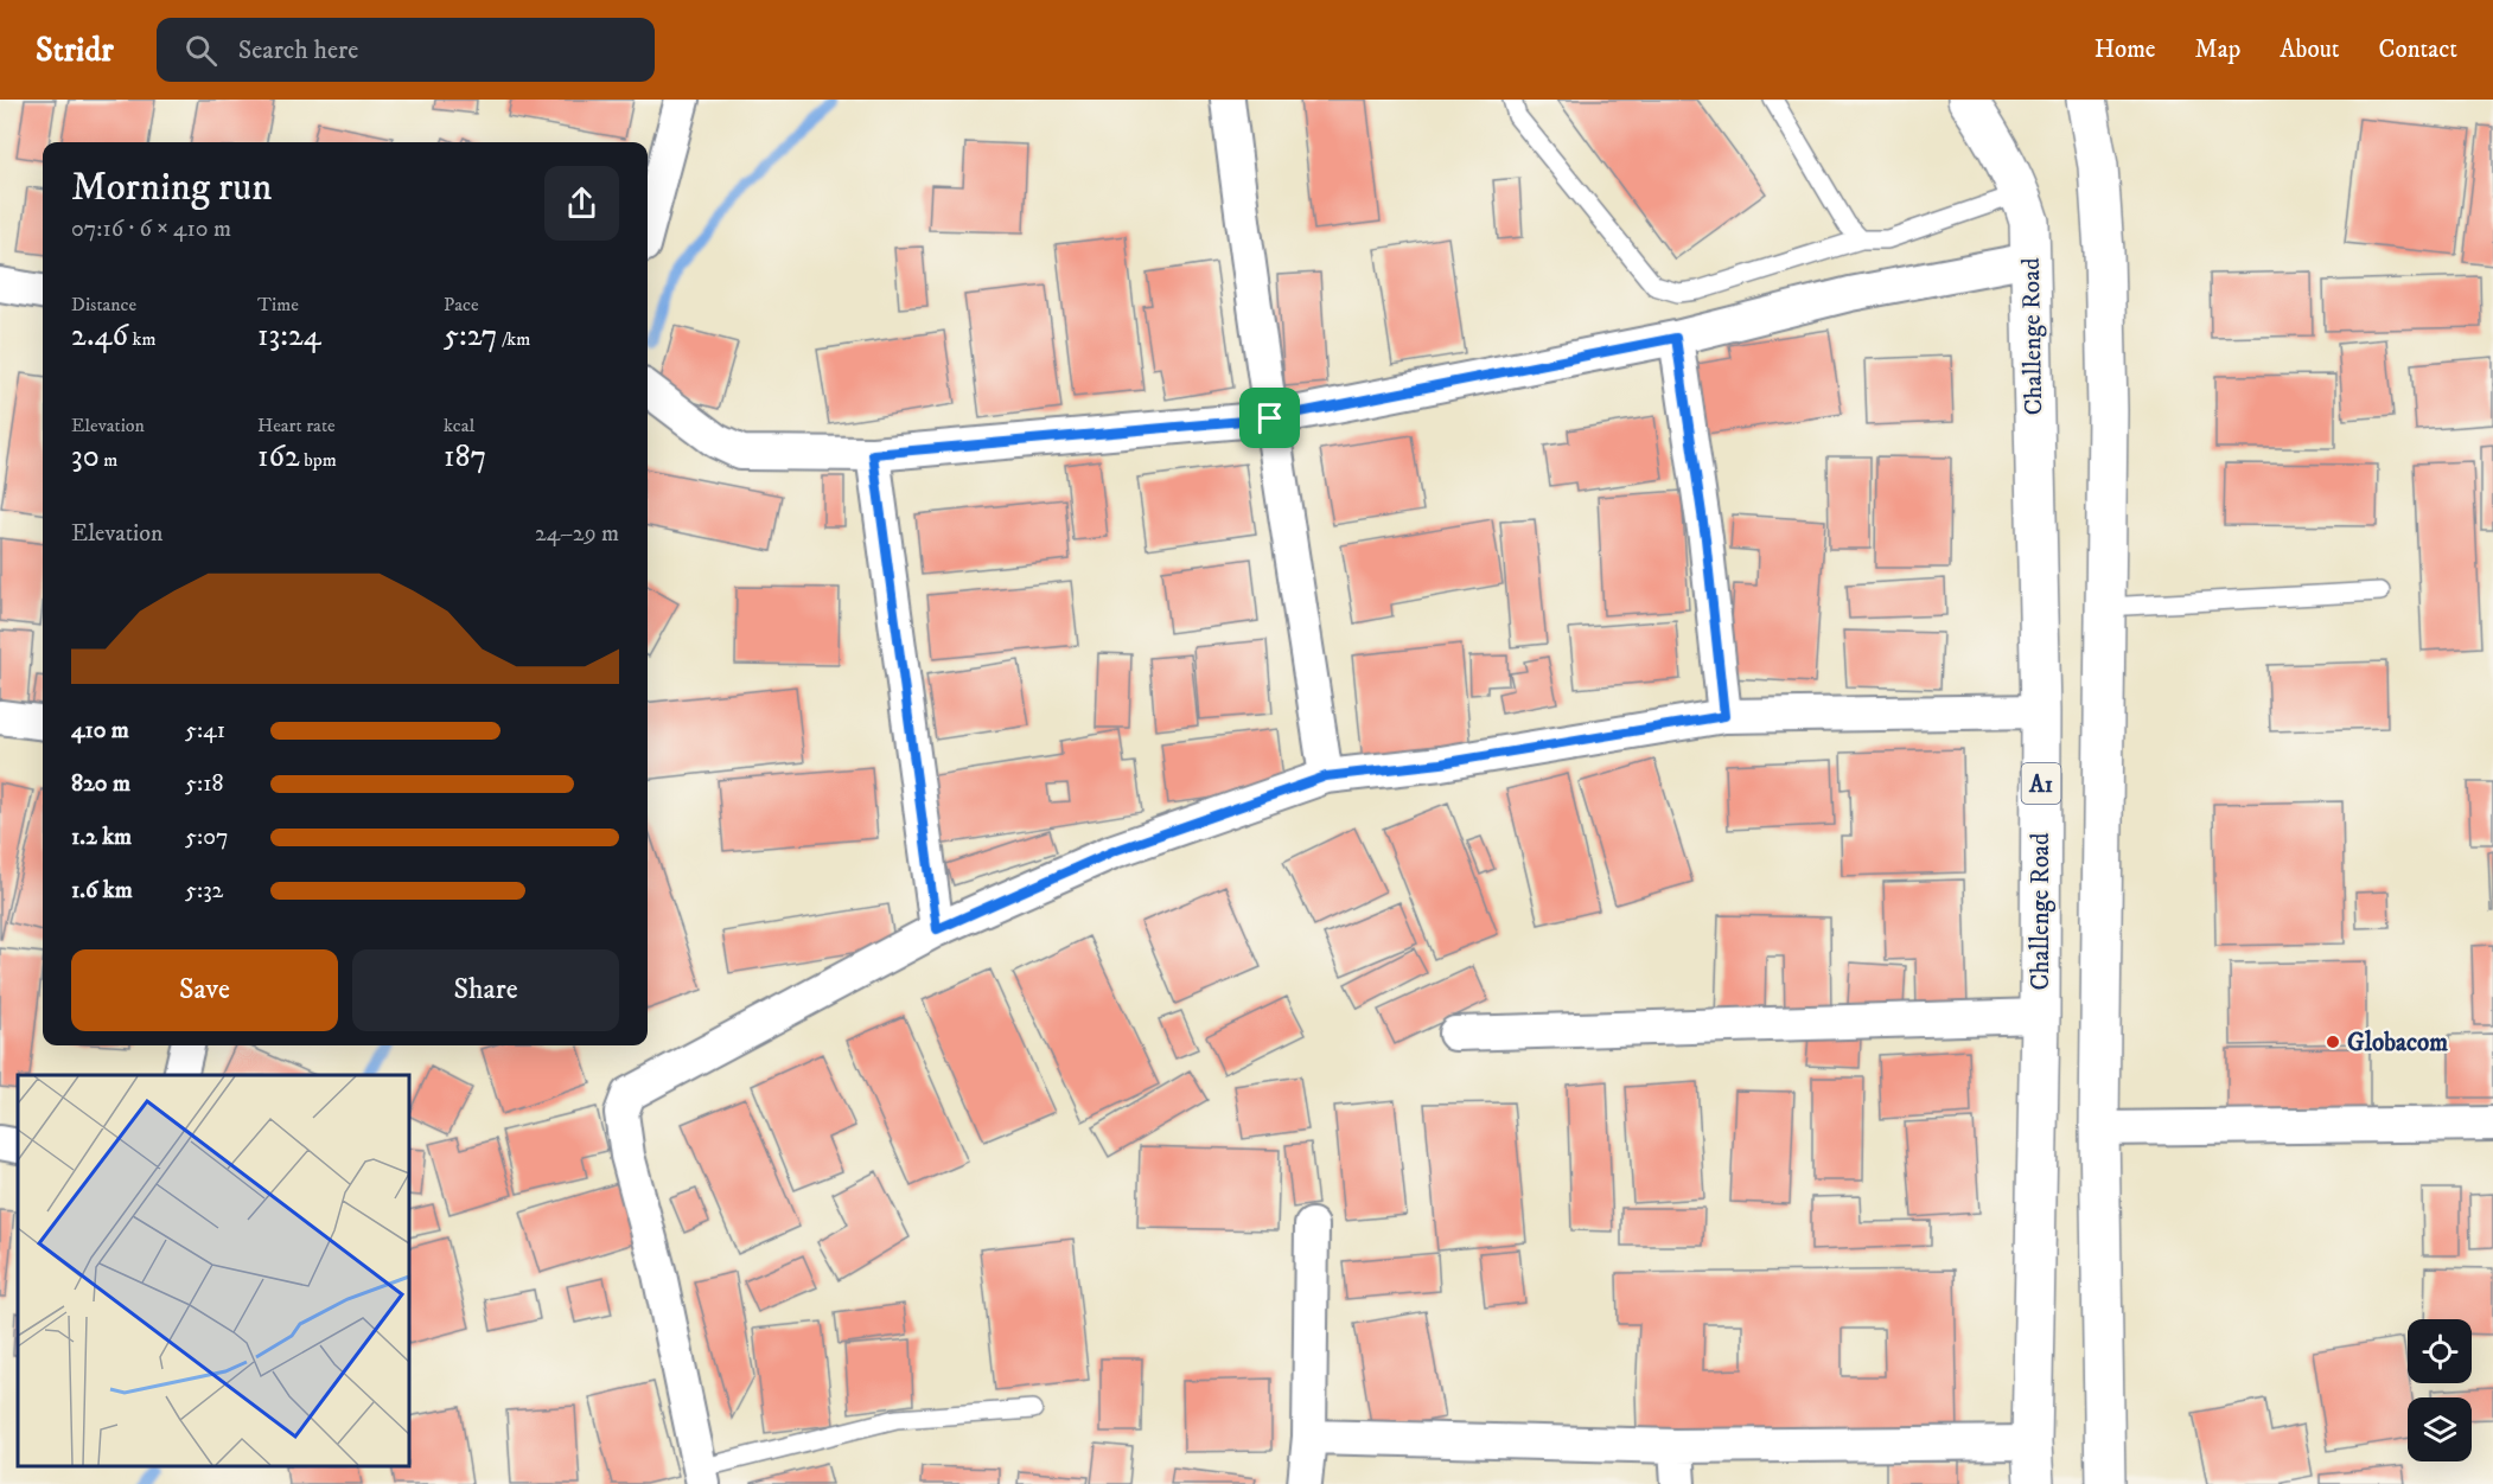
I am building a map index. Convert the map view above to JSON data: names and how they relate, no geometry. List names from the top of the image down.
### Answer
{
  "streets": {
    "highway": ["Challenge Road", "A1"]
  },
  "places": ["Globacom"],
  "page": {
    "header": "Stridr",
    "search": "Search here",
    "nav": [
      "Home",
      "Map",
      "About",
      "Contact"
    ],
    "heading": ["Morning run", "07:16 · 6 × 410 m"],
    "stats": [
      ["Distance", "2.46 km"],
      ["Time", "13:24"],
      ["Pace", "5:27 /km"],
      ["Elevation", "30 m"],
      ["Heart rate", "162 bpm"],
      ["kcal", "187"]
    ],
    "chart": ["Elevation", "24–29 m"],
    "list": [
      {
        "name": "410 m",
        "note": "5:41"
      },
      {
        "name": "820 m",
        "note": "5:18"
      },
      {
        "name": "1.2 km",
        "note": "5:07"
      },
      {
        "name": "1.6 km",
        "note": "5:32"
      }
    ],
    "buttons": ["Save", "Share"]
  }
}
